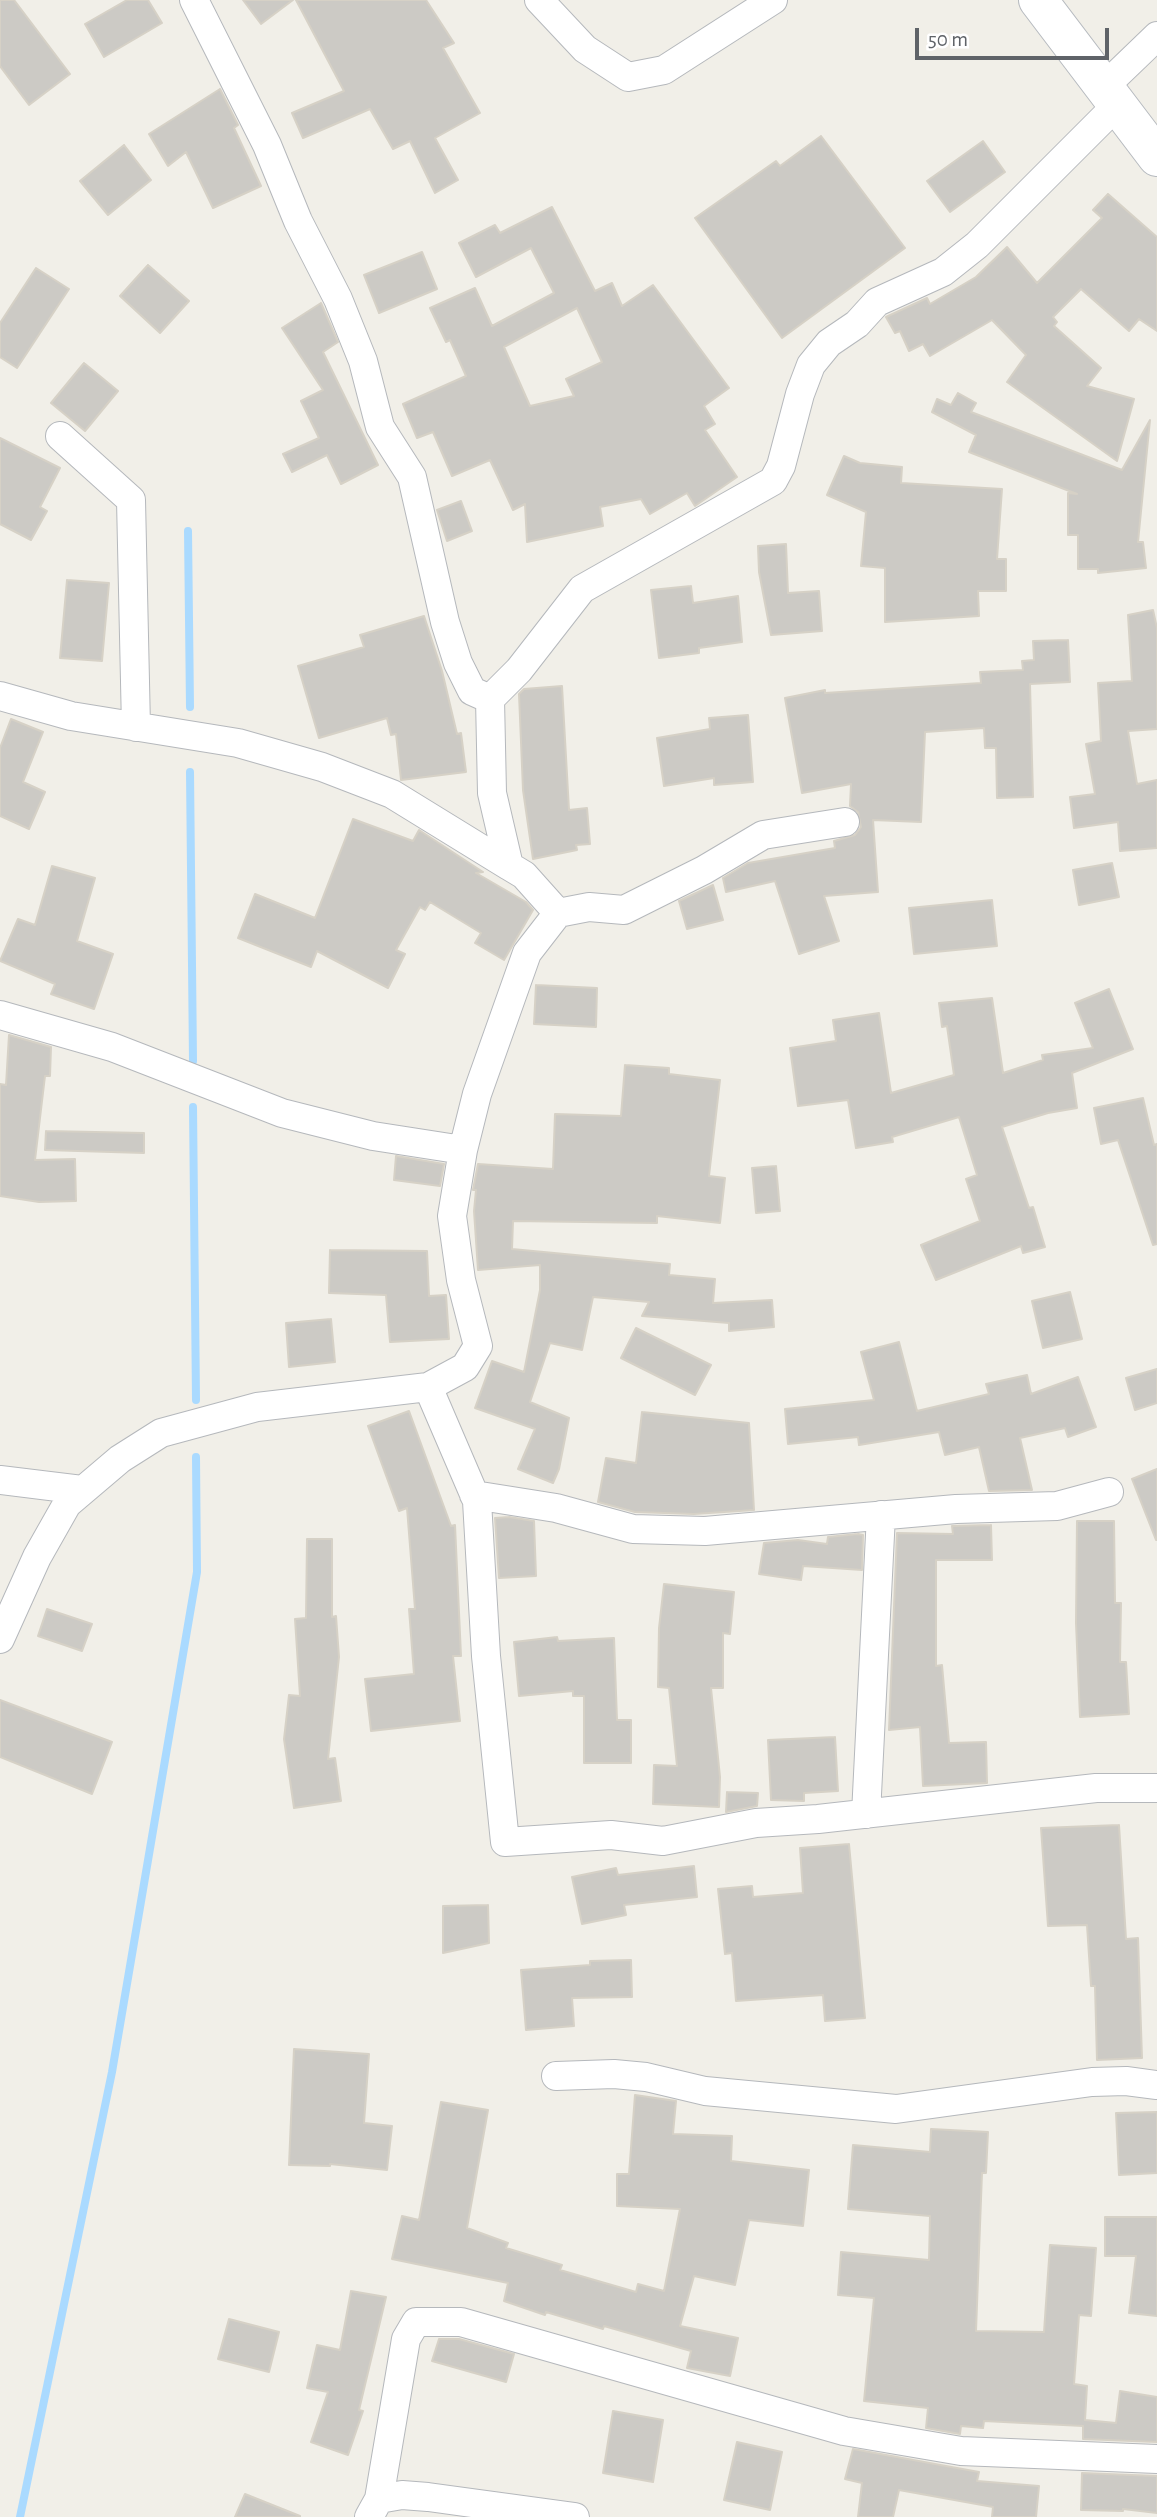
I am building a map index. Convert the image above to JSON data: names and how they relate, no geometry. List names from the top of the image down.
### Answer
{
  "scale_bar": "50 m"
}
